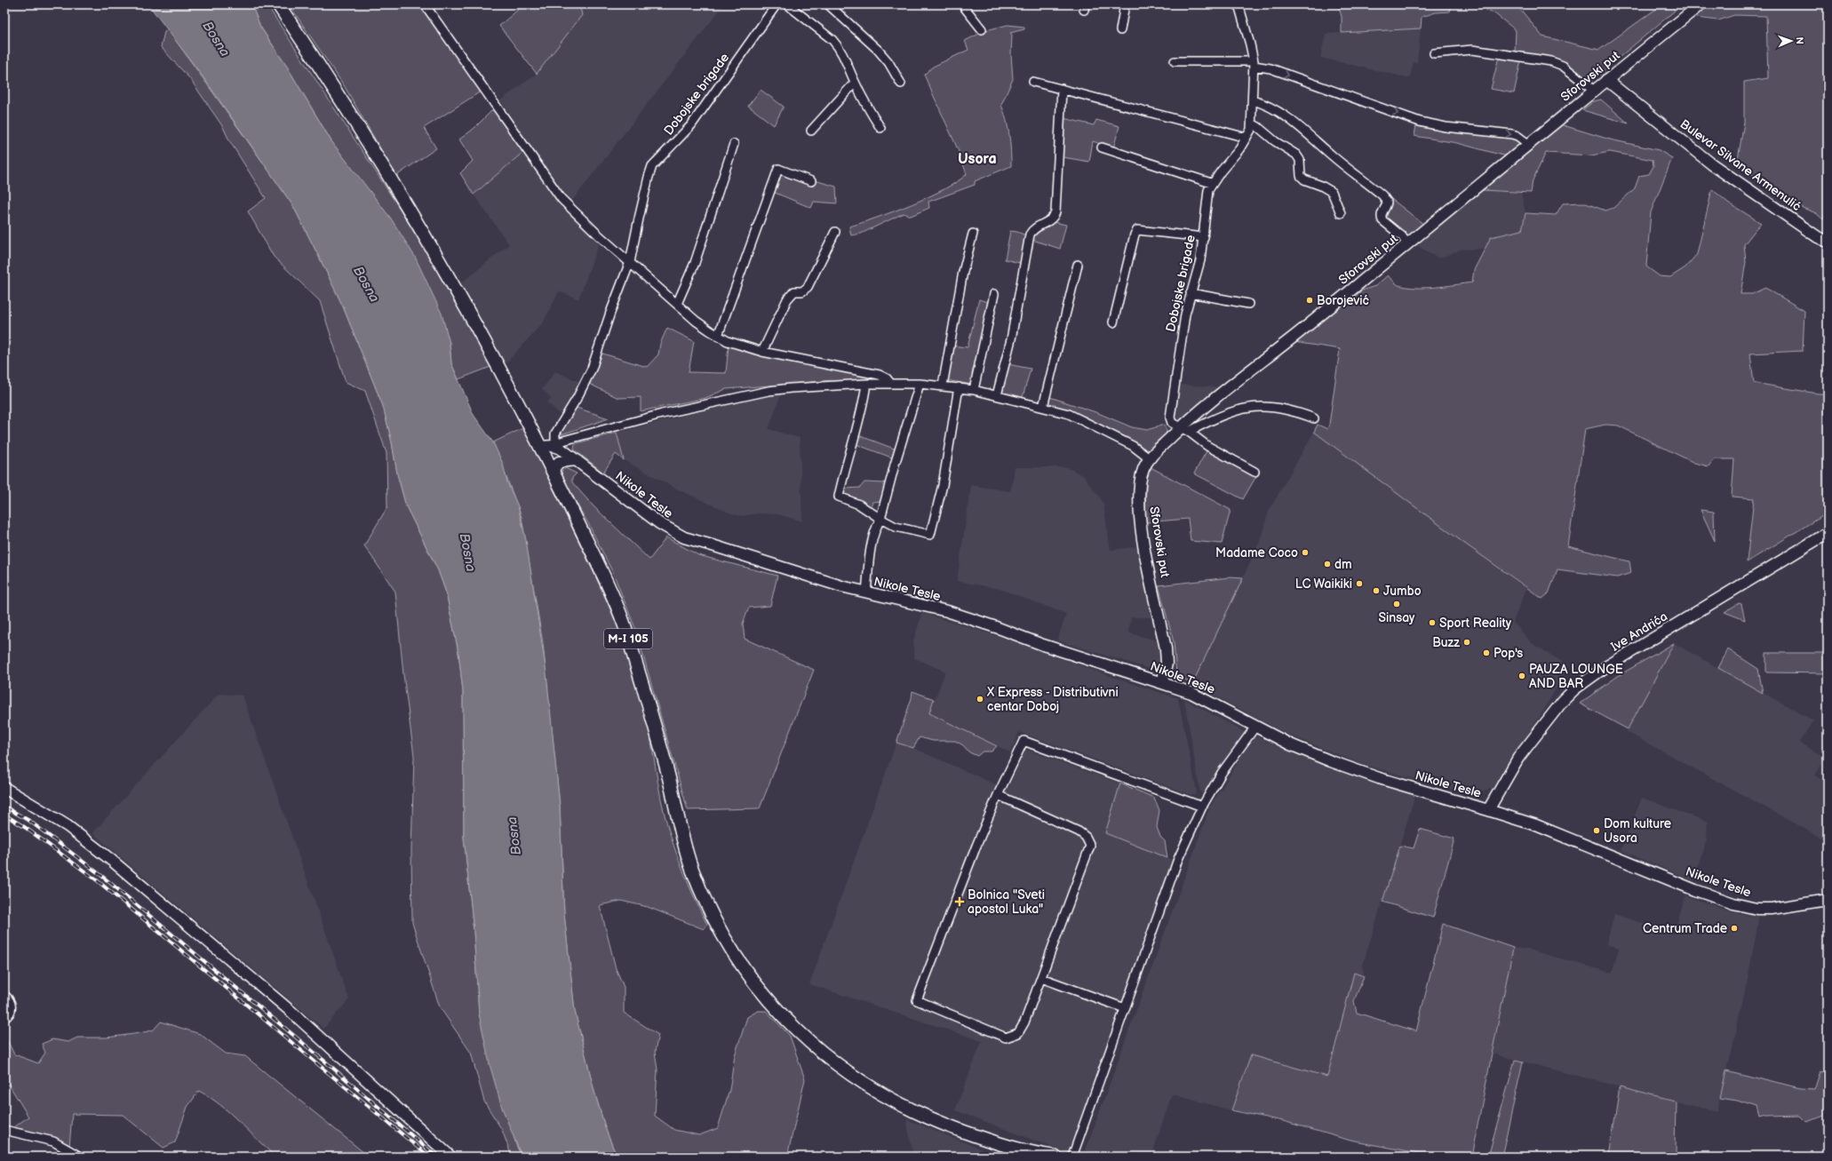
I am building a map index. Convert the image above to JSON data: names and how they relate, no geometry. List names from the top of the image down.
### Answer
{
  "streets": {
    "main road": ["M-I 105"],
    "street": [
      "Sforovski put",
      "Dobojske brigade",
      "Bulevar Silvane Armenulić",
      "Nikole Tesle",
      "Ive Andrića"
    ]
  },
  "crossings": [
    ["Sforovski put", "Dobojske brigade"],
    ["Sforovski put", "Bulevar Silvane Armenulić"],
    ["Sforovski put", "Nikole Tesle"],
    ["Dobojske brigade", "Nikole Tesle"],
    ["Nikole Tesle", "Ive Andrića"],
    ["Nikole Tesle", "M-I 105"]
  ],
  "districts": ["Usora"],
  "water": ["Bosna"],
  "places": {
    "other": [
      "Borojević",
      "Madame Coco",
      "dm",
      "LC Waikiki",
      "Jumbo",
      "Sinsay",
      "Sport Reality",
      "Buzz",
      "Pop's",
      "PAUZA LOUNGE AND BAR",
      "X Express - Distributivni centar Doboj",
      "Dom kulture Usora",
      "Centrum Trade"
    ],
    "health": ["Bolnica \"Sveti apostol Luka\""]
  },
  "north": "right"
}
